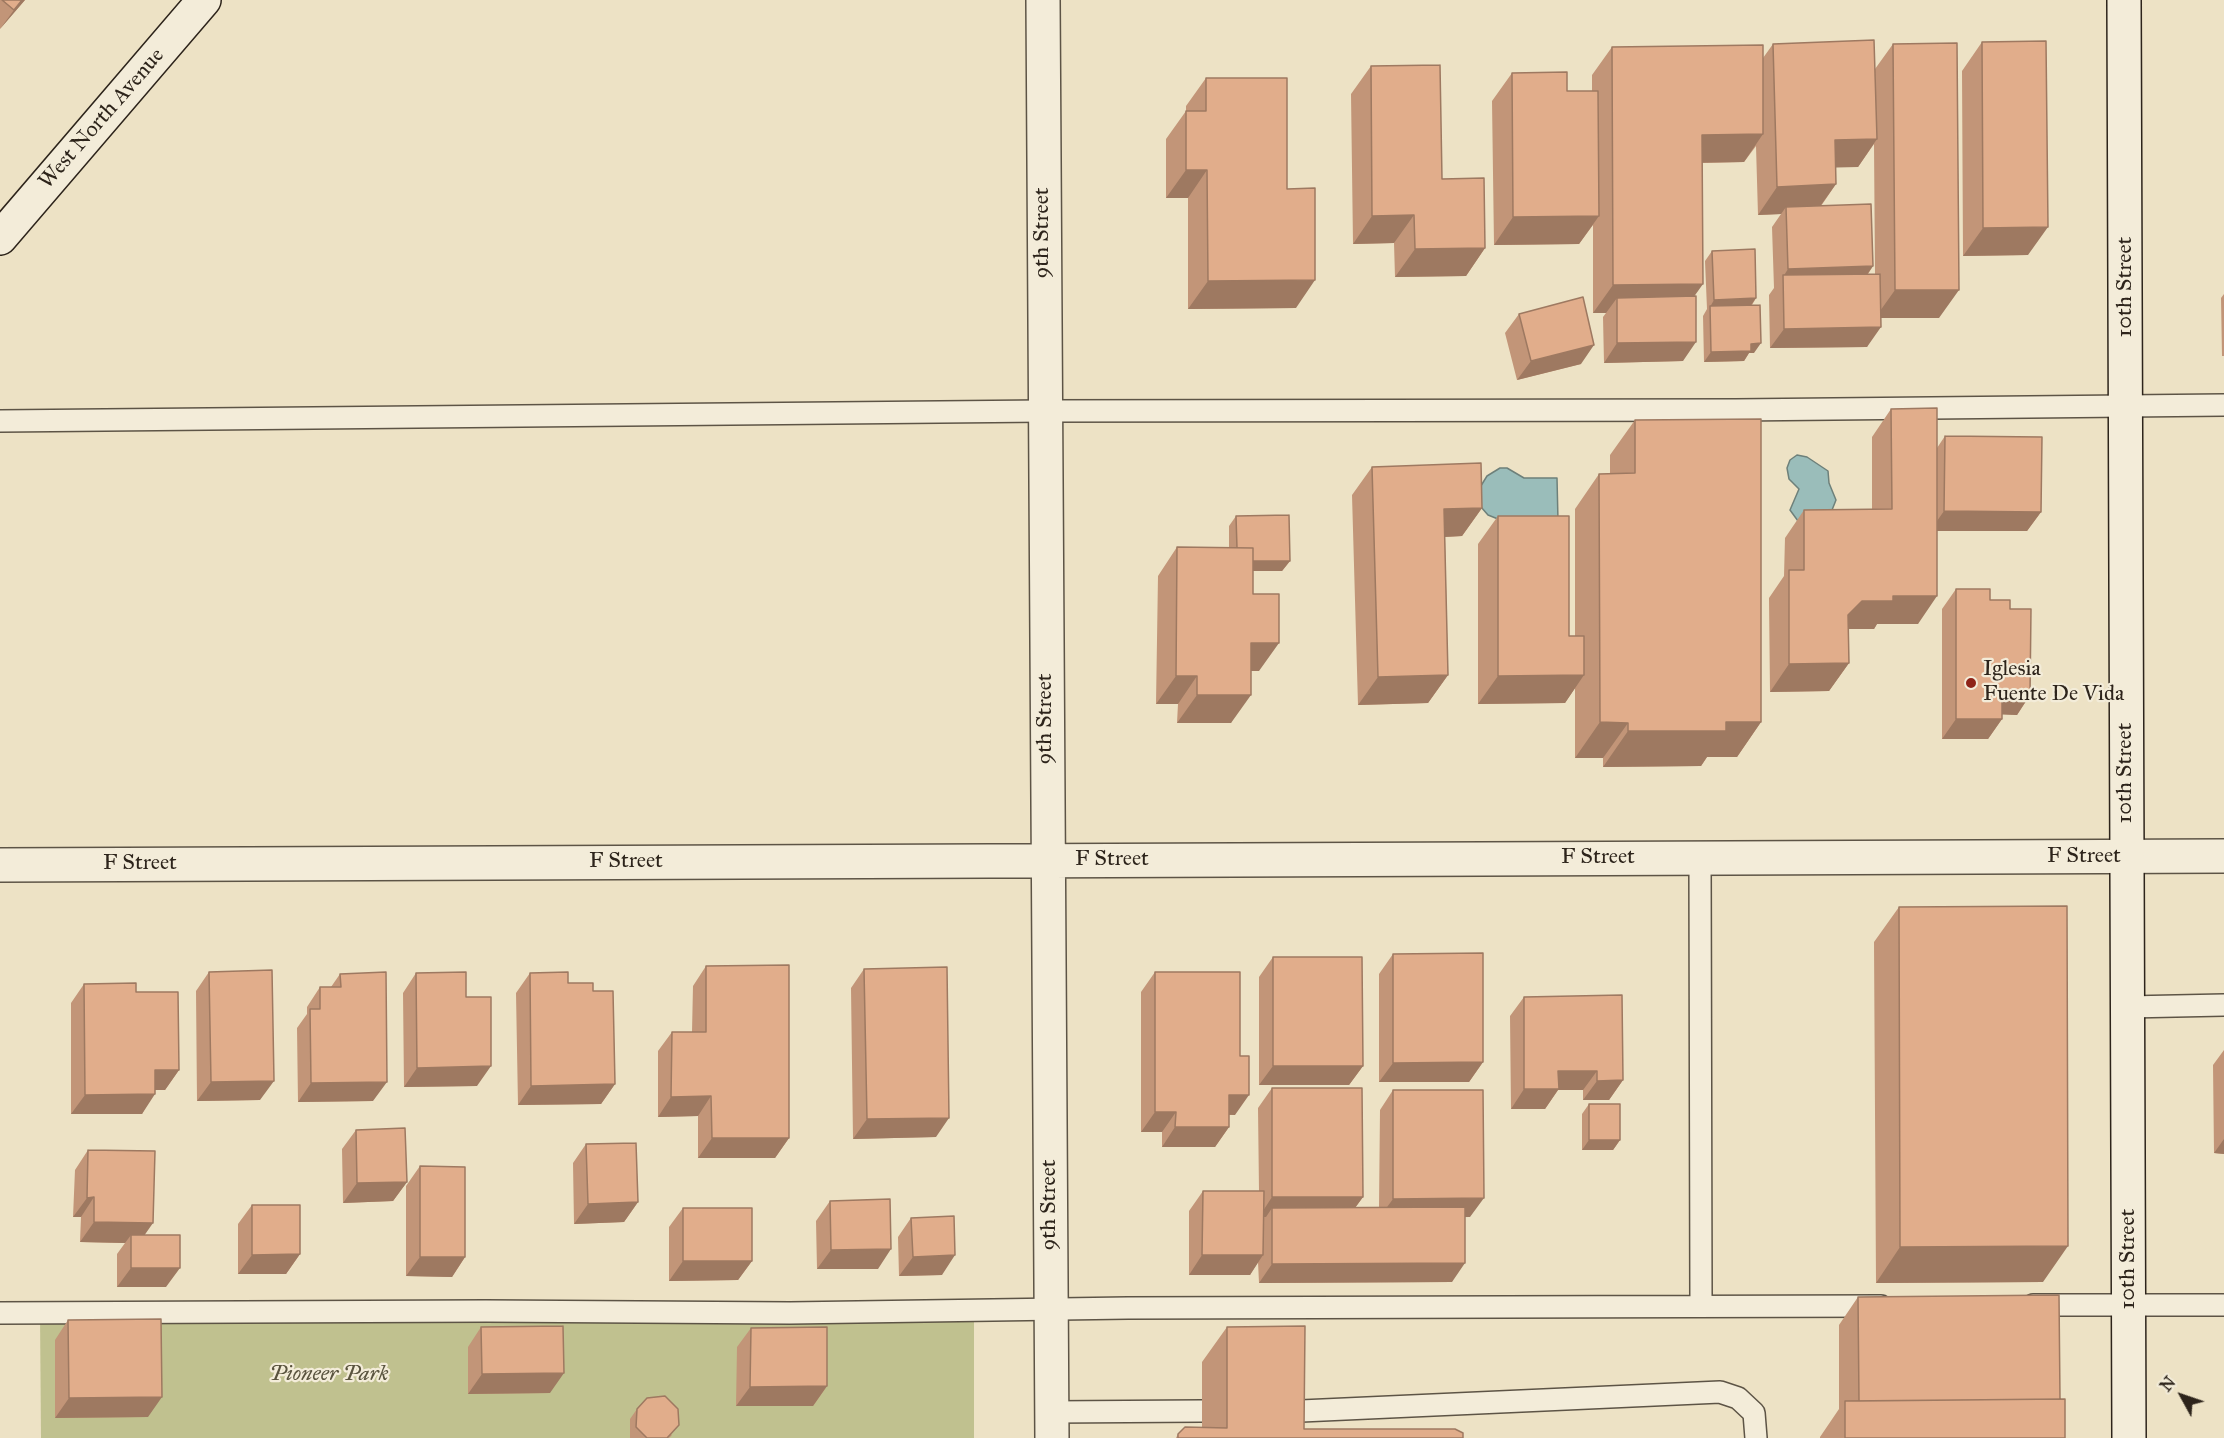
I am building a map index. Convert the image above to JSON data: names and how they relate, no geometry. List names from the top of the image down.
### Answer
{
  "streets": {
    "street": [
      "West North Avenue",
      "9th Street",
      "10th Street",
      "F Street"
    ]
  },
  "crossings": [
    ["9th Street", "F Street"],
    ["10th Street", "F Street"]
  ],
  "parks": ["Pioneer Park"],
  "places": ["Iglesia Fuente De Vida"],
  "north": "top left"
}
